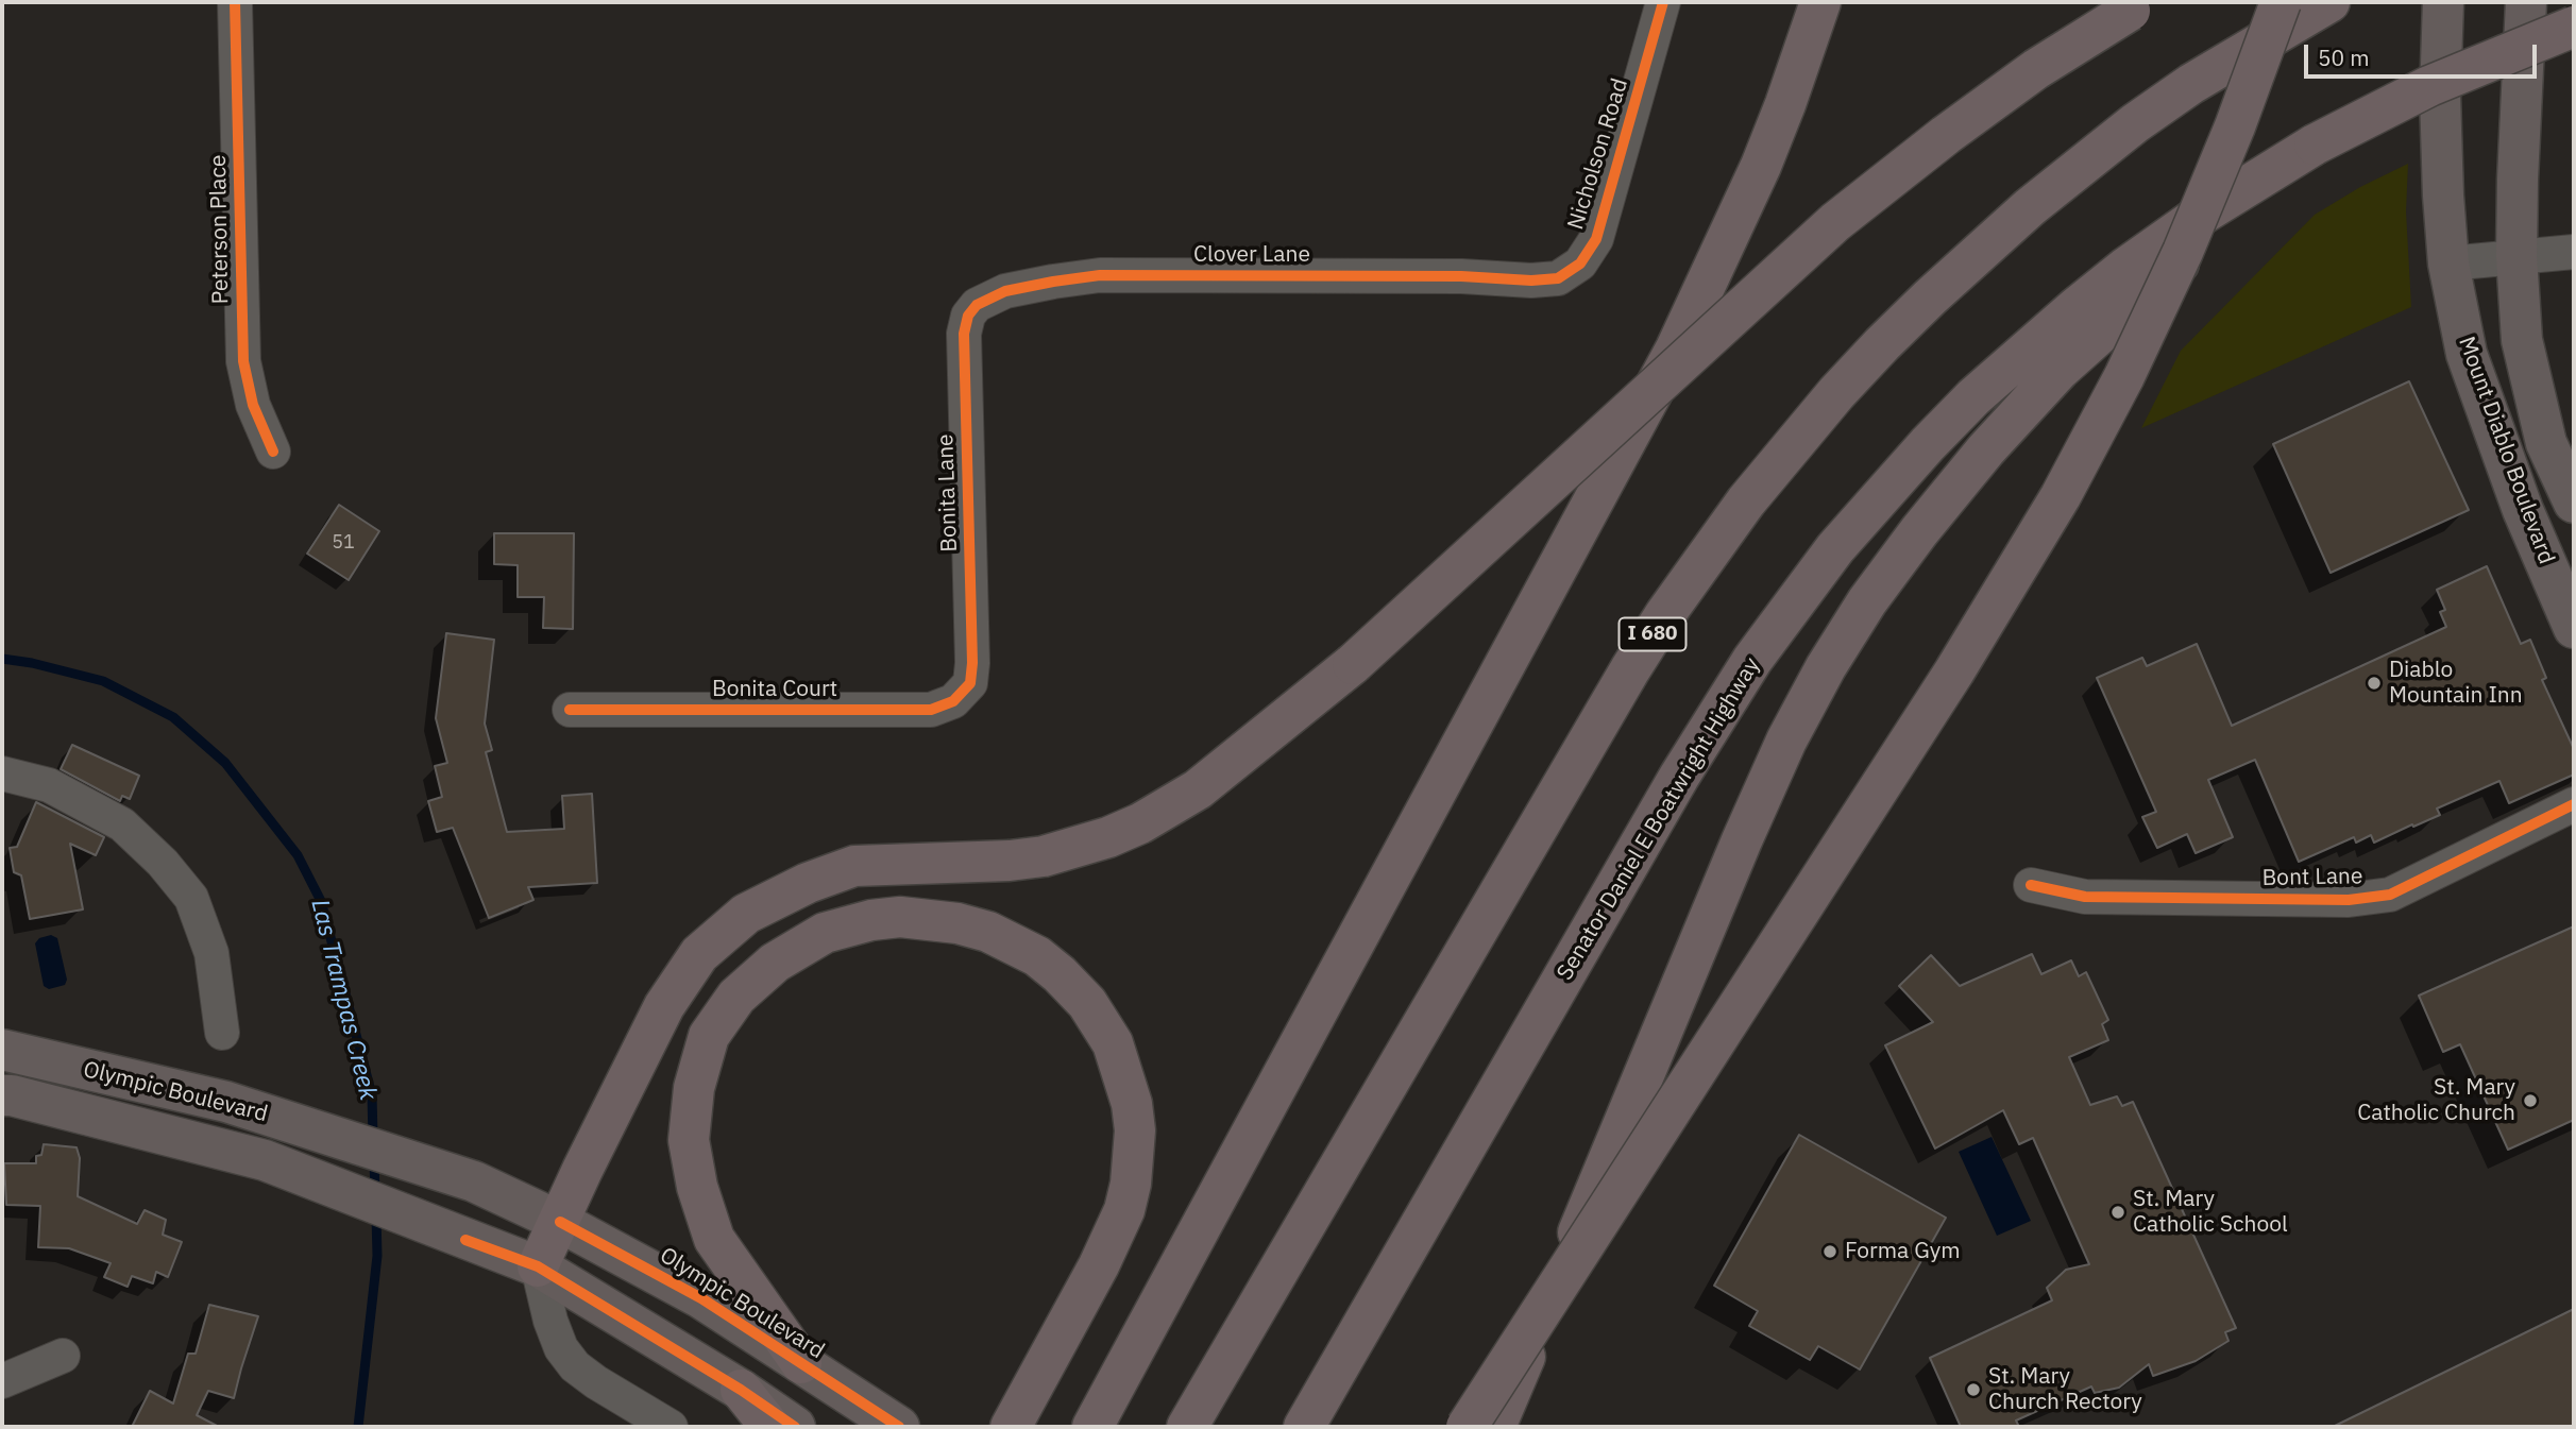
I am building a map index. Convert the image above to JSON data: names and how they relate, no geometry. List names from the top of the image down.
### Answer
{
  "streets": {
    "highway": ["I 680", "Senator Daniel E Boatwright Highway"],
    "main road": ["Mount Diablo Boulevard", "Olympic Boulevard"],
    "street": [
      "Nicholson Road",
      "Peterson Place",
      "Clover Lane",
      "Bonita Lane",
      "Bonita Court",
      "Bont Lane"
    ]
  },
  "crossings": [
    ["Nicholson Road", "Clover Lane"],
    ["Clover Lane", "Bonita Lane"],
    ["Bonita Lane", "Bonita Court"]
  ],
  "water": ["Las Trampas Creek"],
  "places": [
    "Diablo Mountain Inn",
    "St. Mary Catholic Church",
    "St. Mary Catholic School",
    "Forma Gym",
    "St. Mary Church Rectory"
  ],
  "house_numbers": ["51"],
  "scale_bar": "50 m"
}
